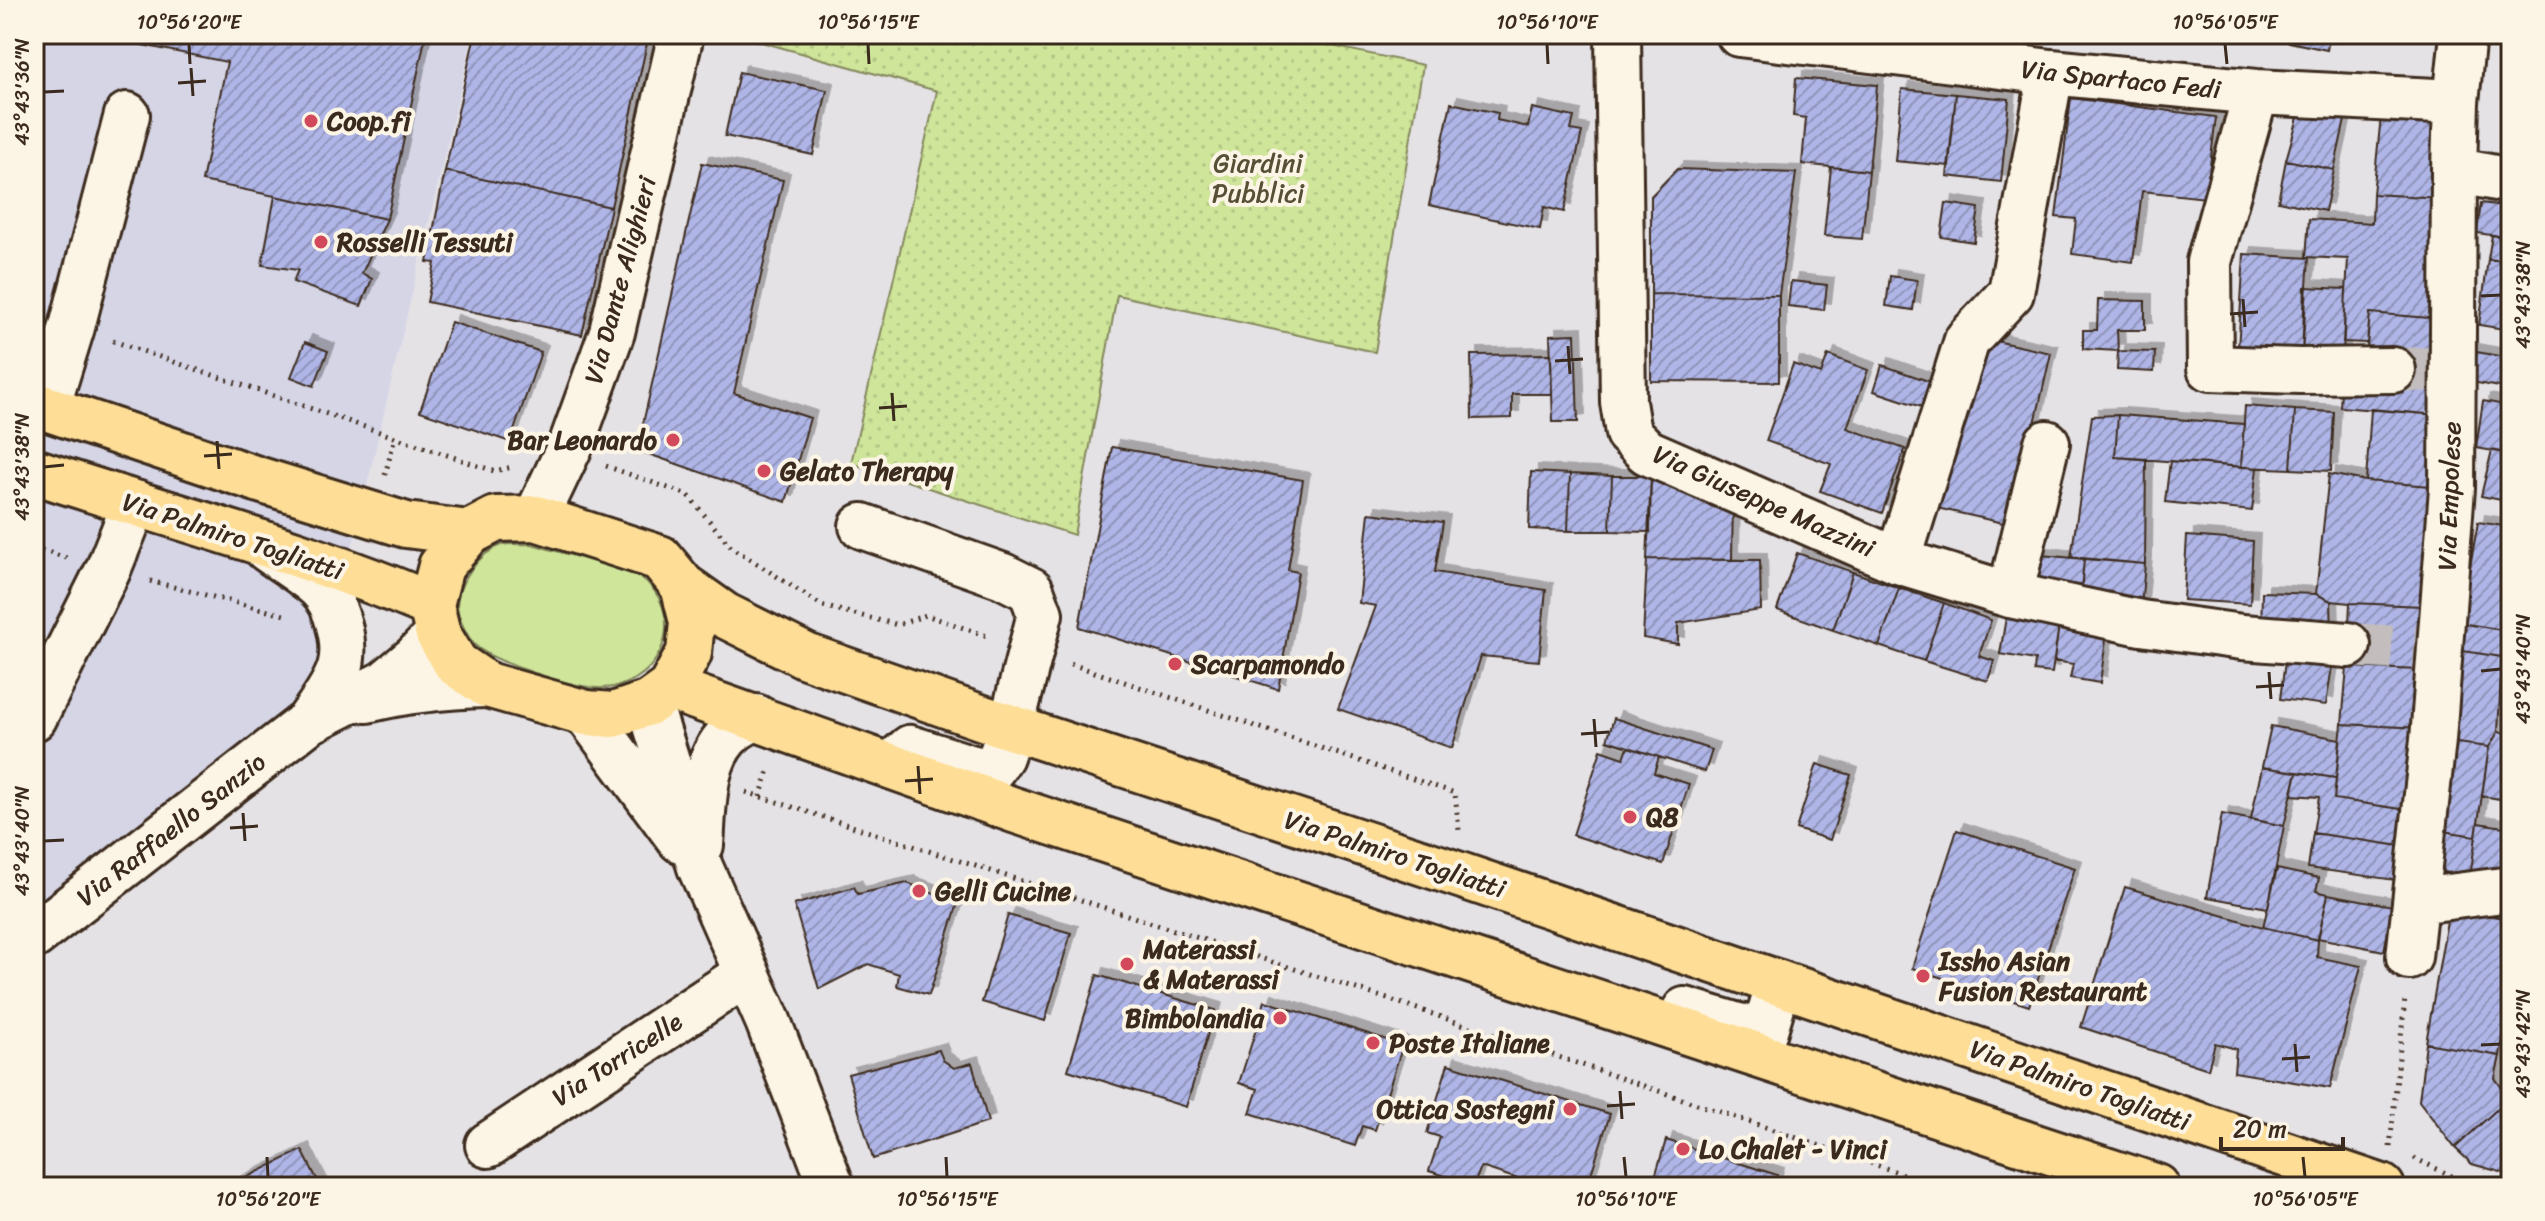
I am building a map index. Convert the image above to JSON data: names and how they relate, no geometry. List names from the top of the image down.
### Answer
{
  "streets": {
    "main road": ["Via Palmiro Togliatti"],
    "street": [
      "Via Spartaco Fedi",
      "Via Dante Alighieri",
      "Via Empolese",
      "Via Giuseppe Mazzini",
      "Via Raffaello Sanzio",
      "Via Torricelle"
    ]
  },
  "crossings": [
    ["Via Spartaco Fedi", "Via Empolese"],
    ["Via Dante Alighieri", "Via Palmiro Togliatti"],
    ["Via Dante Alighieri", "Via Raffaello Sanzio"],
    ["Via Palmiro Togliatti", "Via Raffaello Sanzio"]
  ],
  "parks": ["Giardini Pubblici"],
  "places": [
    "Coop.fi",
    "Rosselli Tessuti",
    "Bar Leonardo",
    "Gelato Therapy",
    "Scarpamondo",
    "Q8",
    "Gelli Cucine",
    "Materassi & Materassi",
    "Issho Asian Fusion Restaurant",
    "Bimbolandia",
    "Poste Italiane",
    "Ottica Sostegni",
    "Lo Chalet - Vinci"
  ],
  "scale_bar": "20 m",
  "coordinates": [
    "10°56'20\"E",
    "10°56'15\"E",
    "10°56'10\"E",
    "10°56'05\"E",
    "43°43'36\"N",
    "43°43'38\"N",
    "43°43'40\"N",
    "43°43'42\"N"
  ]
}
